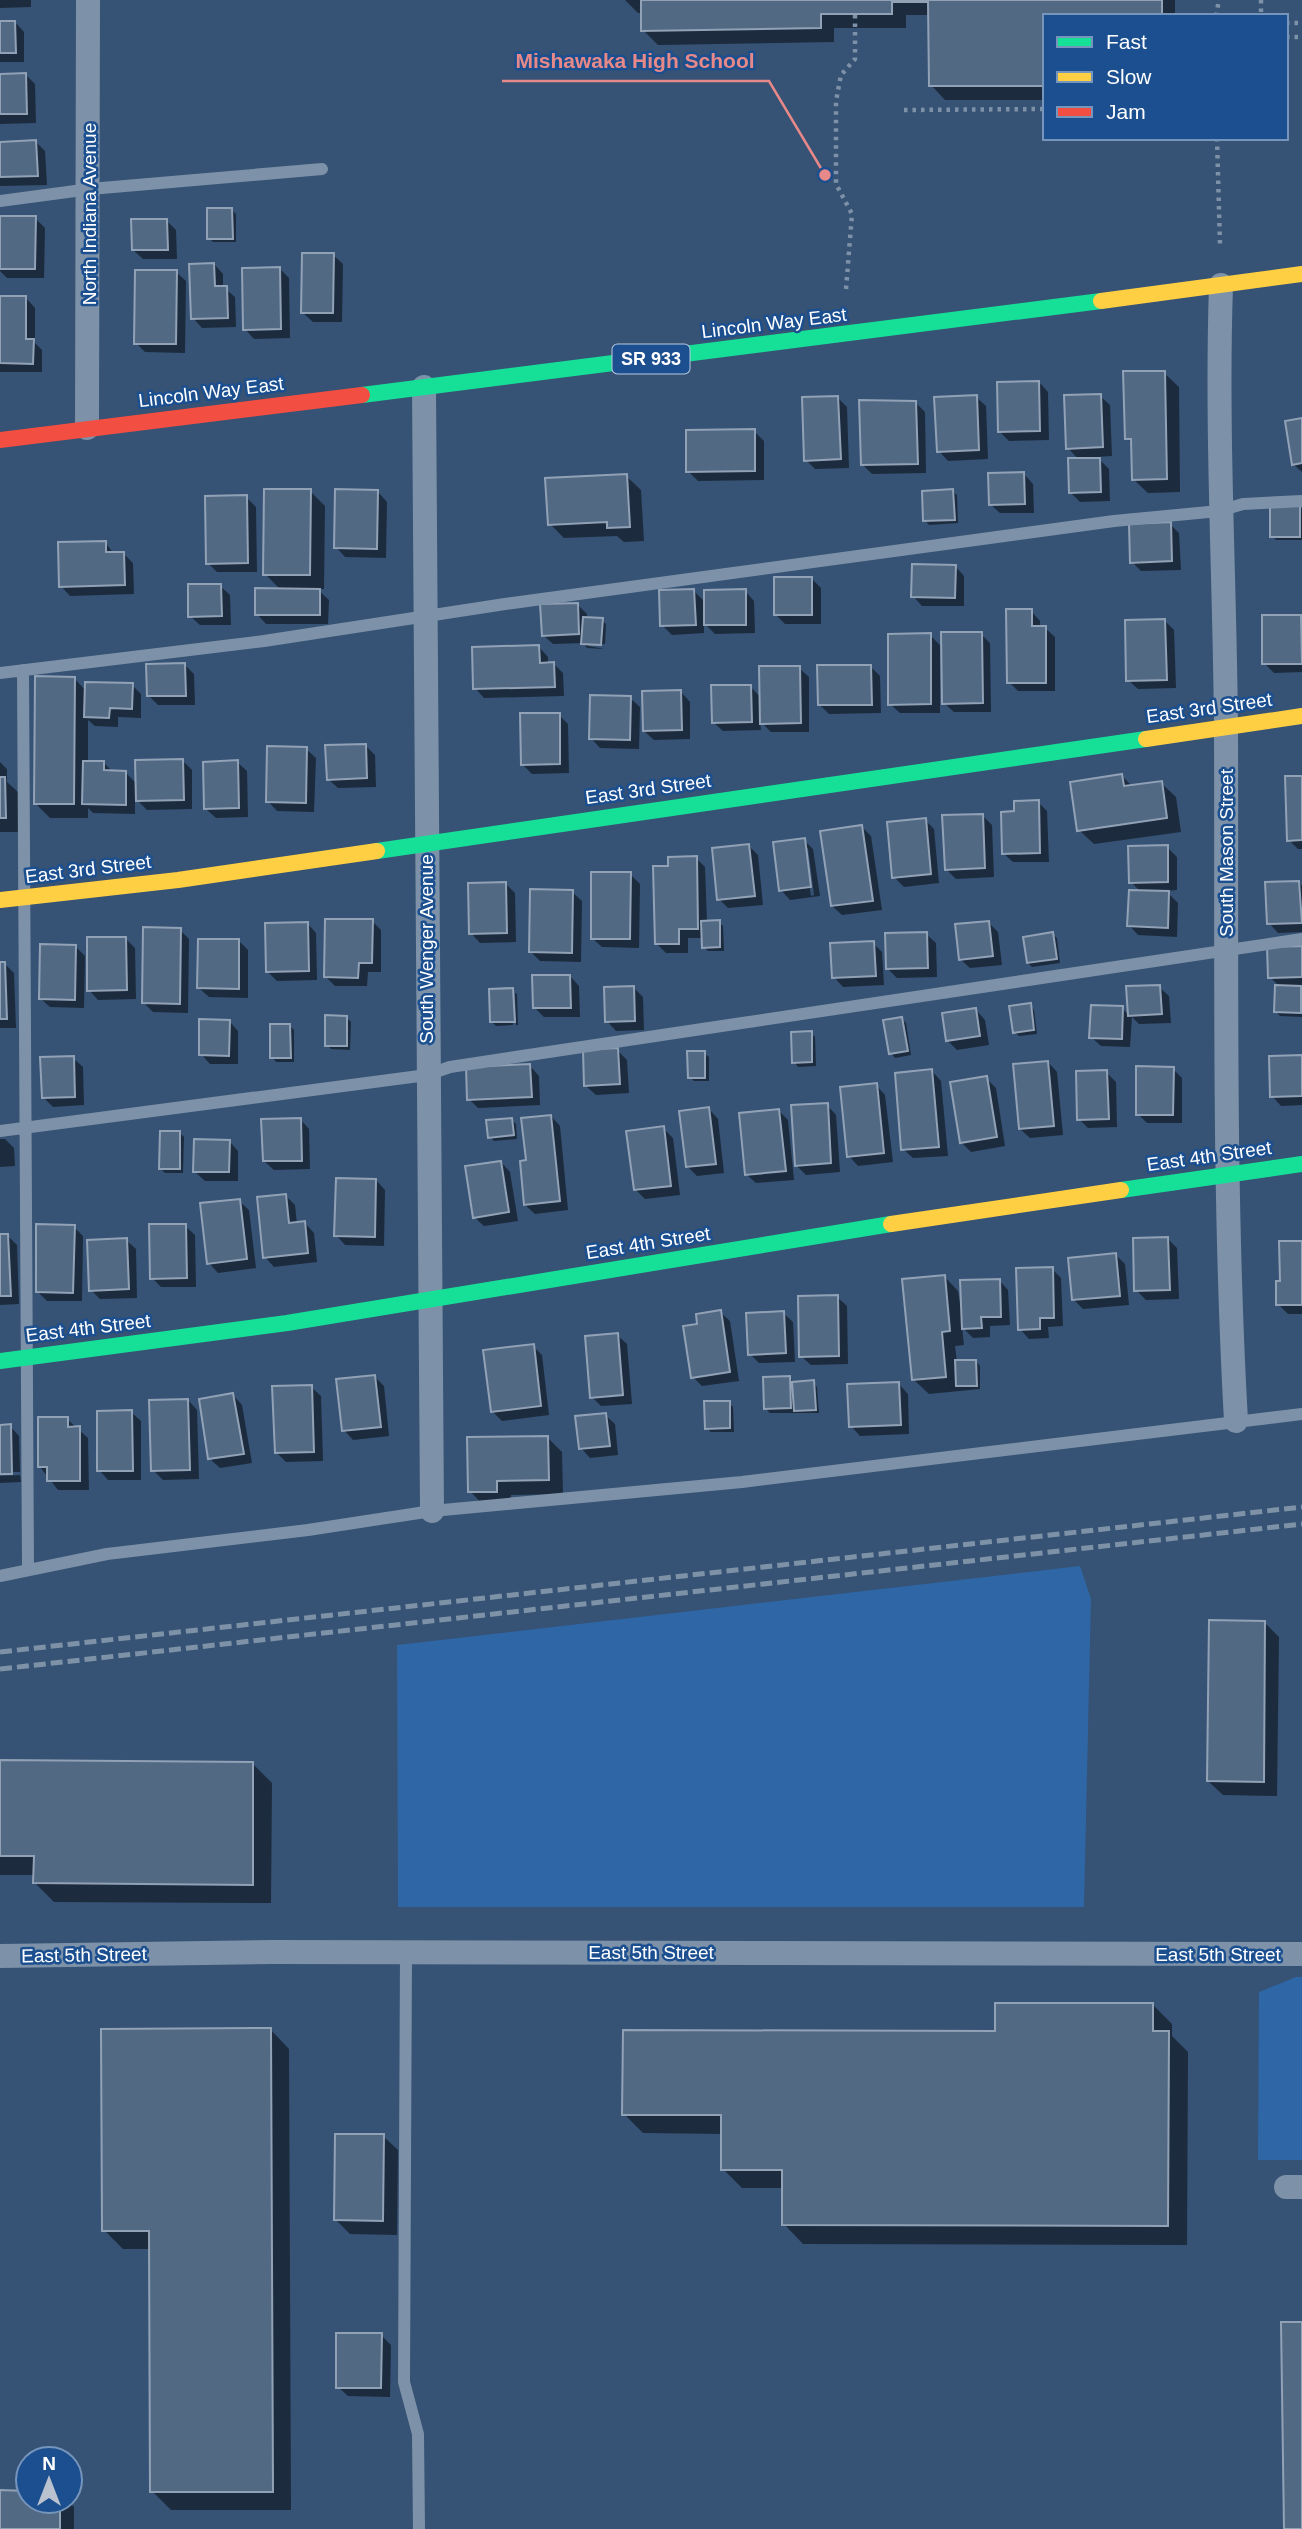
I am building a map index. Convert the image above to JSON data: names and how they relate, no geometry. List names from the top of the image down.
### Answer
{
  "streets": {
    "street": [
      "North Indiana Avenue",
      "Lincoln Way East",
      "SR 933",
      "East 3rd Street",
      "South Mason Street",
      "South Wenger Avenue",
      "East 4th Street",
      "East 5th Street"
    ]
  },
  "crossings": [
    ["North Indiana Avenue", "Lincoln Way East"],
    ["Lincoln Way East", "South Mason Street"],
    ["Lincoln Way East", "South Wenger Avenue"],
    ["East 3rd Street", "South Mason Street"],
    ["East 3rd Street", "South Wenger Avenue"],
    ["South Mason Street", "East 4th Street"],
    ["South Wenger Avenue", "East 4th Street"]
  ],
  "places": ["Mishawaka High School"],
  "legend": ["Fast", "Slow", "Jam"],
  "north": "top"
}
